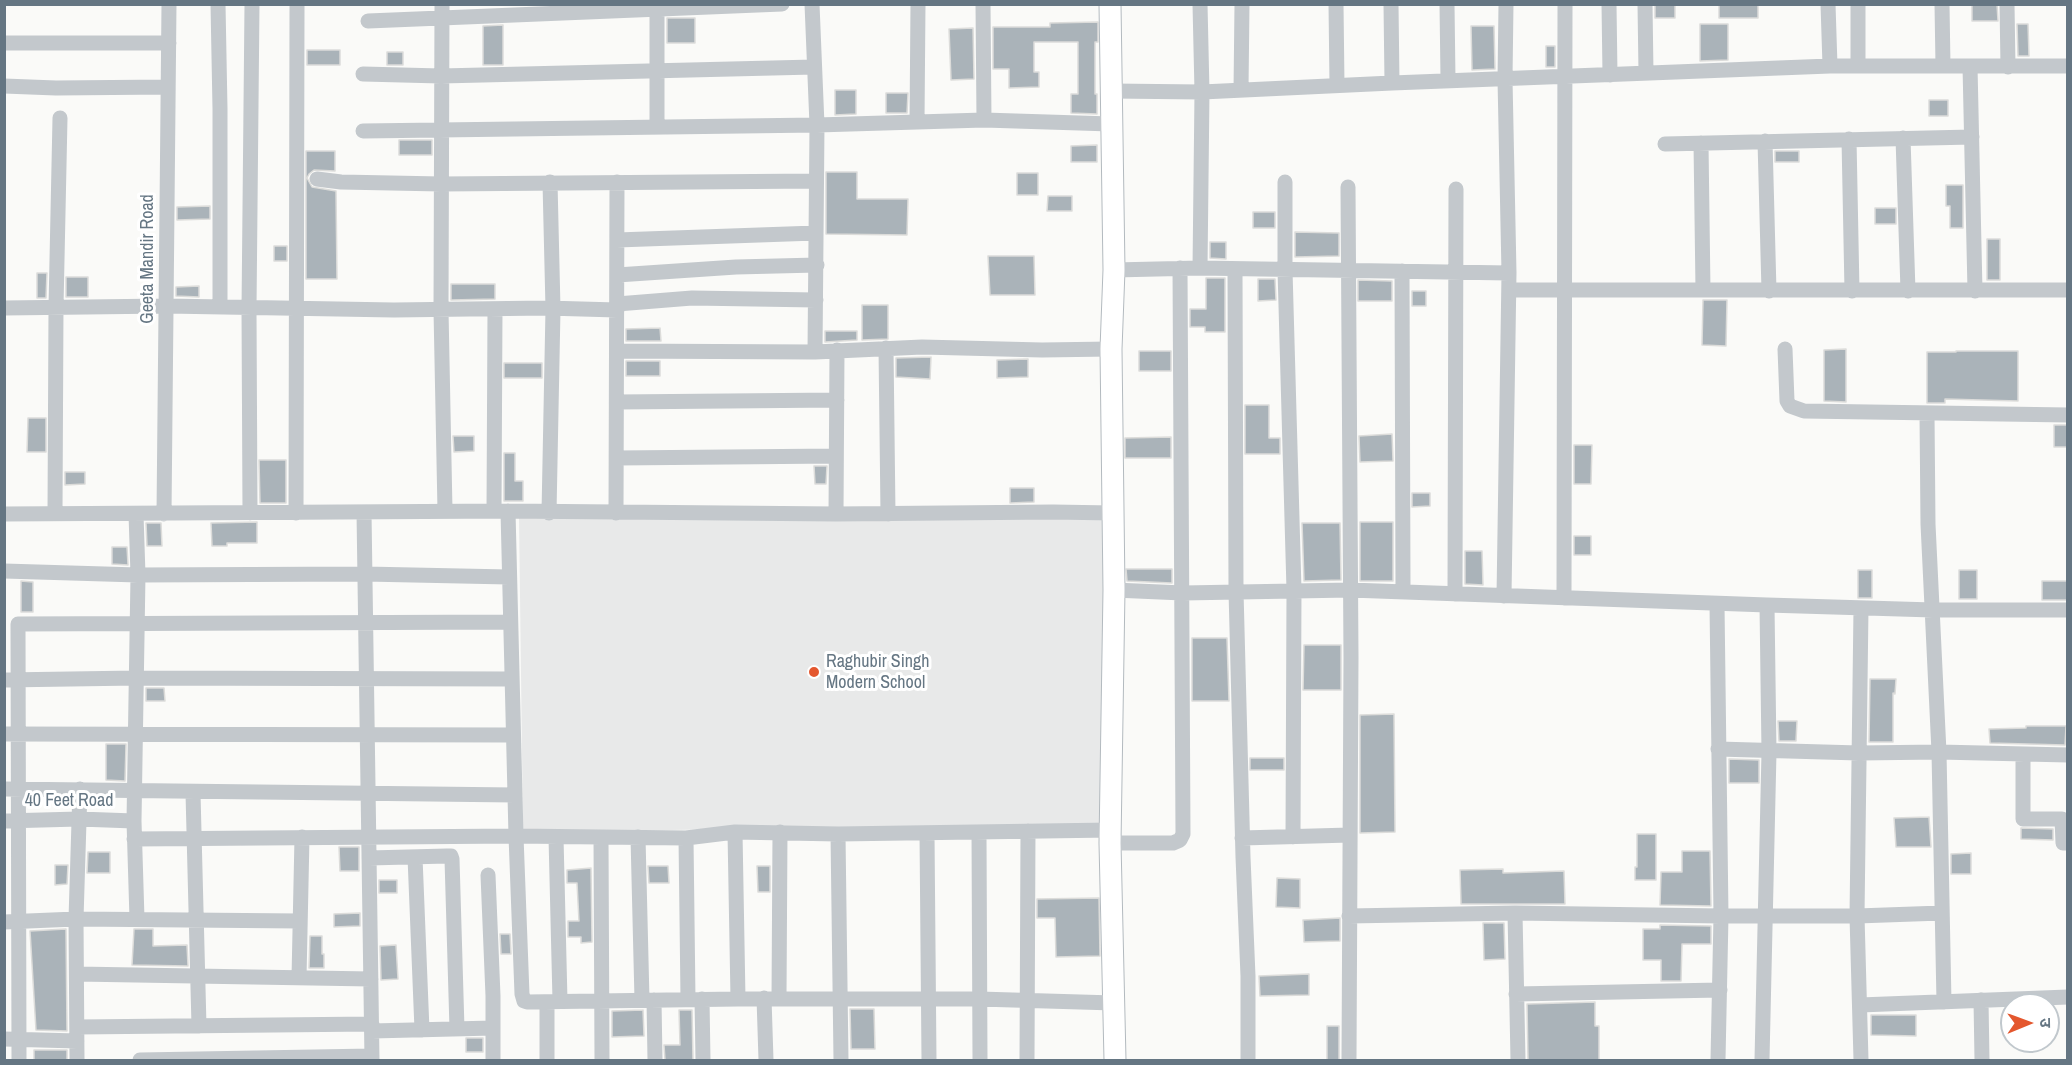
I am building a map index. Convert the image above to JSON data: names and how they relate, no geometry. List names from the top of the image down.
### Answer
{
  "streets": {
    "street": ["Geeta Mandir Road", "40 Feet Road"]
  },
  "places": ["Raghubir Singh Modern School"],
  "north": "right"
}
